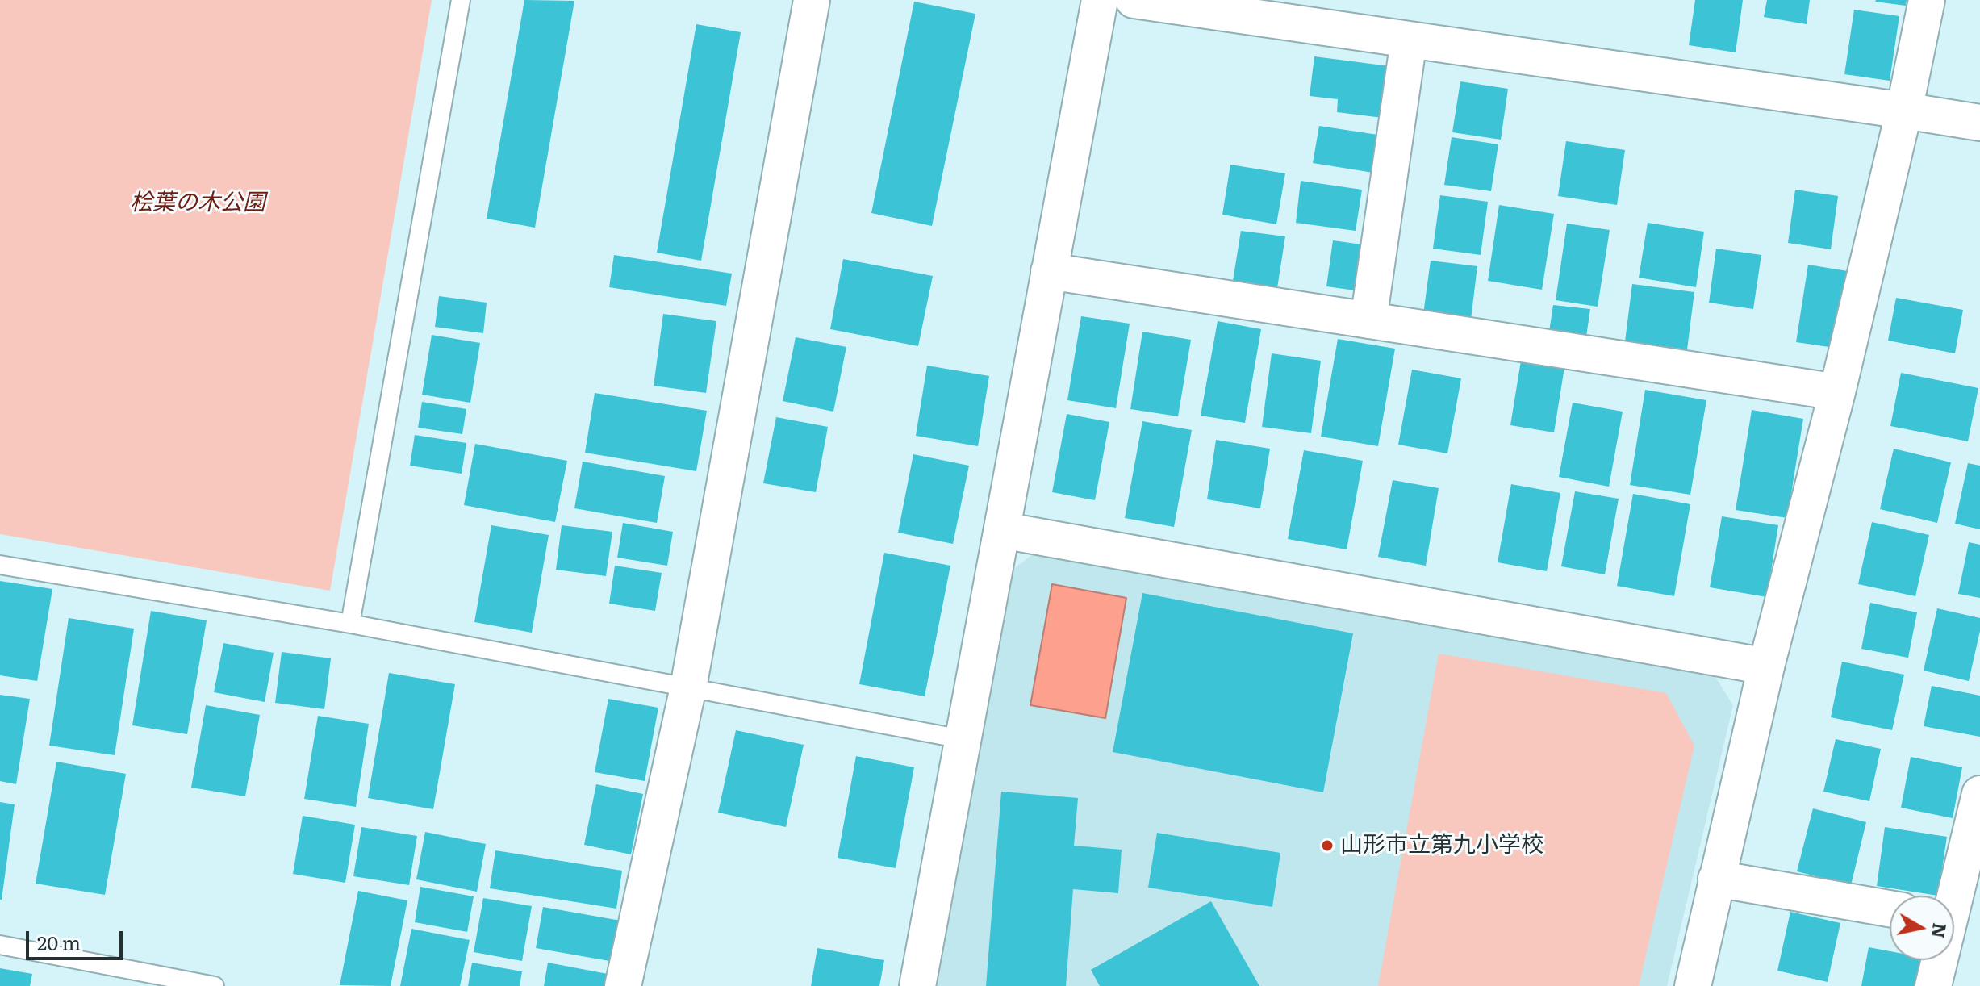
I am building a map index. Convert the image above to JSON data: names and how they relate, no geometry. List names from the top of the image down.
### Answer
{
  "parks": ["桧葉の木公園"],
  "places": ["山形市立第九小学校"],
  "scale_bar": "20 m",
  "north": "right"
}
